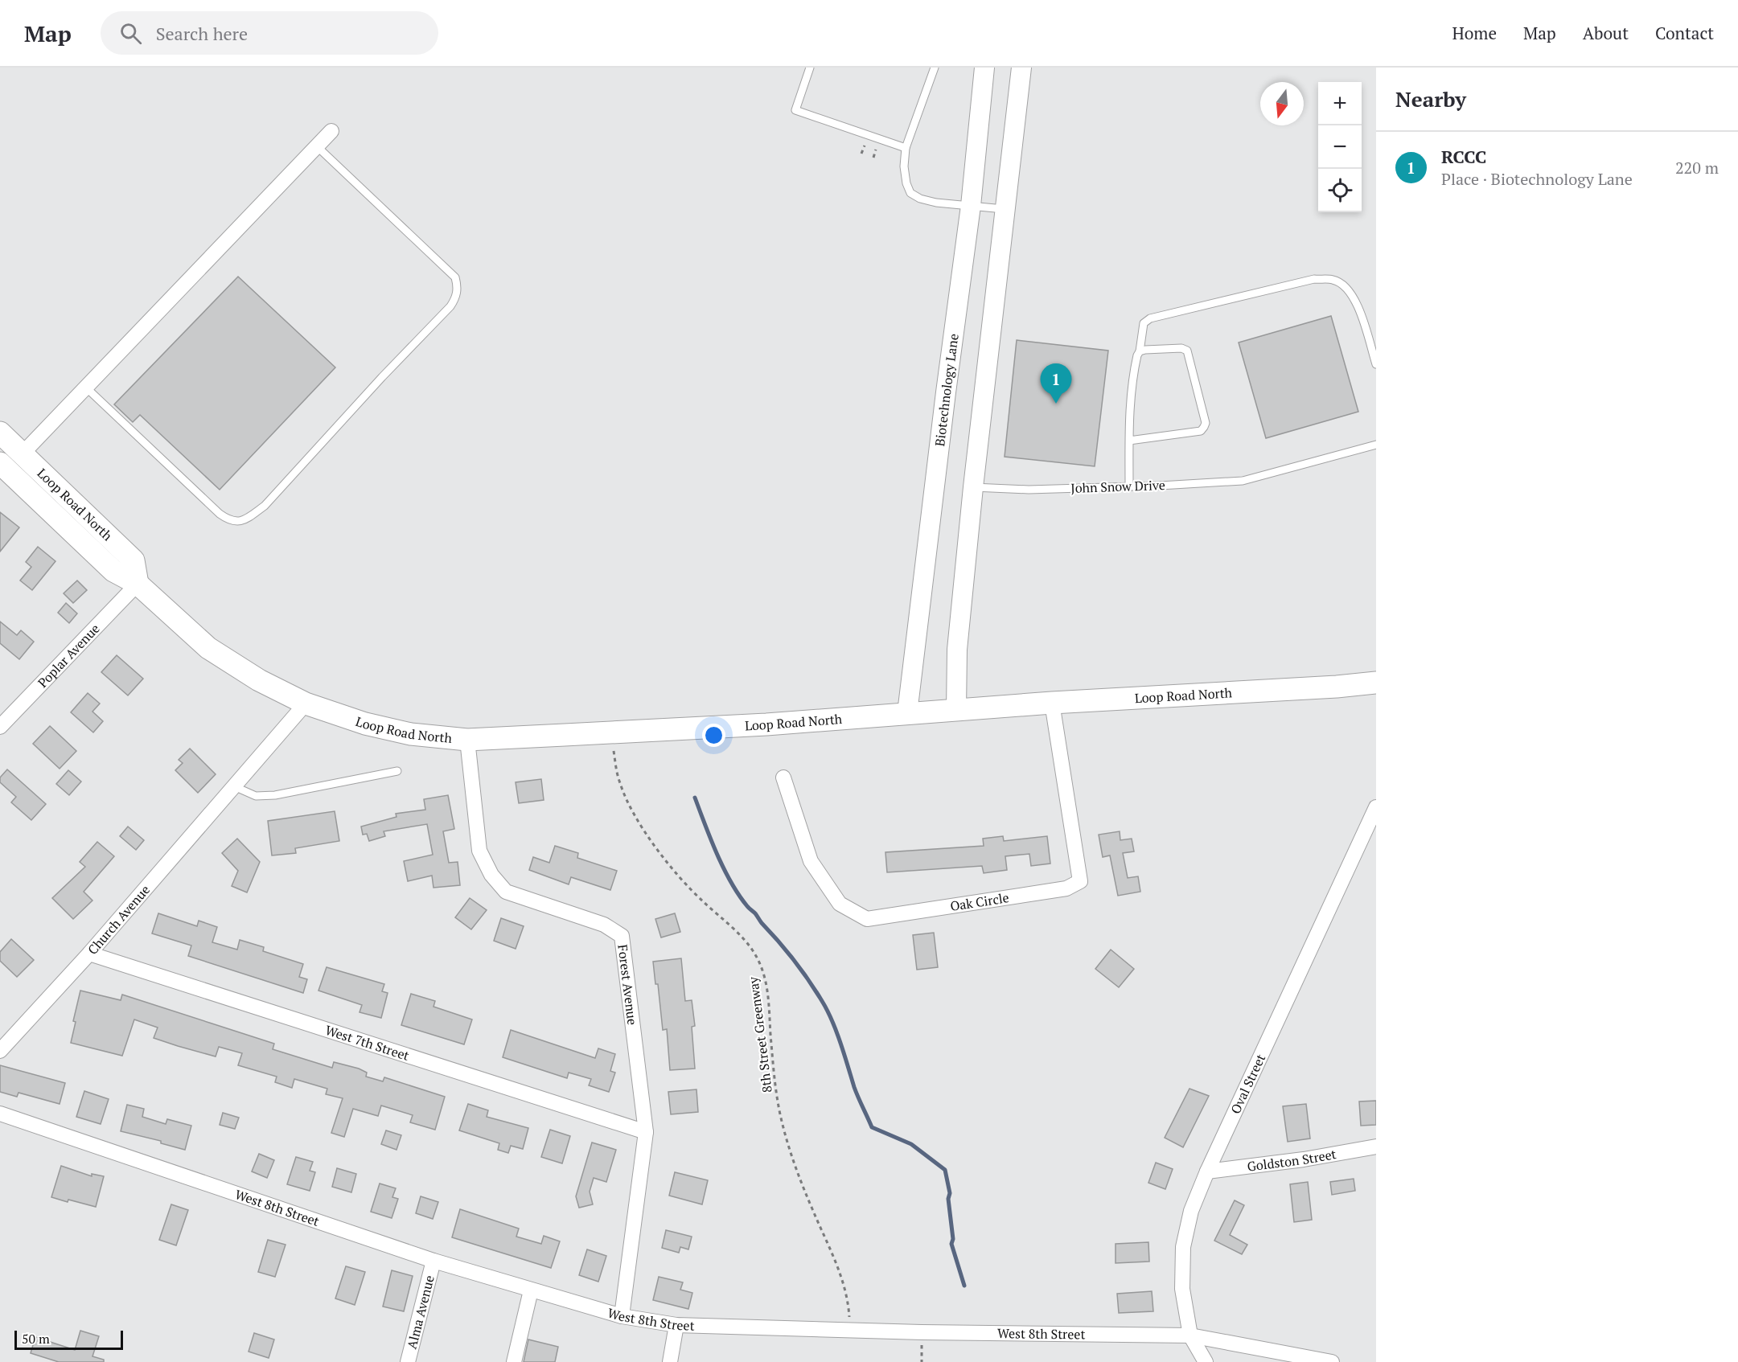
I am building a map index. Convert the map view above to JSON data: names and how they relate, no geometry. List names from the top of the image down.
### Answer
{
  "streets": {
    "main road": ["Loop Road North"],
    "street": [
      "Biotechnology Lane",
      "Poplar Avenue",
      "Oak Circle",
      "Church Avenue",
      "Forest Avenue",
      "West 7th Street",
      "Oval Street",
      "Goldston Street",
      "West 8th Street",
      "Alma Avenue"
    ],
    "lane": ["John Snow Drive"],
    "path": ["8th Street Greenway"]
  },
  "crossings": [
    ["Biotechnology Lane", "Loop Road North"],
    ["Loop Road North", "Poplar Avenue"],
    ["Loop Road North", "Oak Circle"],
    ["Loop Road North", "Church Avenue"],
    ["Loop Road North", "Forest Avenue"],
    ["Loop Road North", "8th Street Greenway"],
    ["Church Avenue", "West 7th Street"],
    ["Forest Avenue", "West 7th Street"],
    ["Forest Avenue", "West 8th Street"],
    ["Oval Street", "Goldston Street"],
    ["Oval Street", "West 8th Street"],
    ["West 8th Street", "Alma Avenue"]
  ],
  "scale_bar": "50 m",
  "north": "bottom",
  "page": {
    "header": "Map",
    "search": "Search here",
    "nav": [
      "Home",
      "Map",
      "About",
      "Contact"
    ],
    "heading": "Nearby",
    "map_buttons": ["+", "−"],
    "list": [
      {
        "mark": "1",
        "name": "RCCC",
        "note": "Place · Biotechnology Lane",
        "value": "220 m"
      }
    ],
    "pins": "1",
    "scale": "50 m"
  }
}
